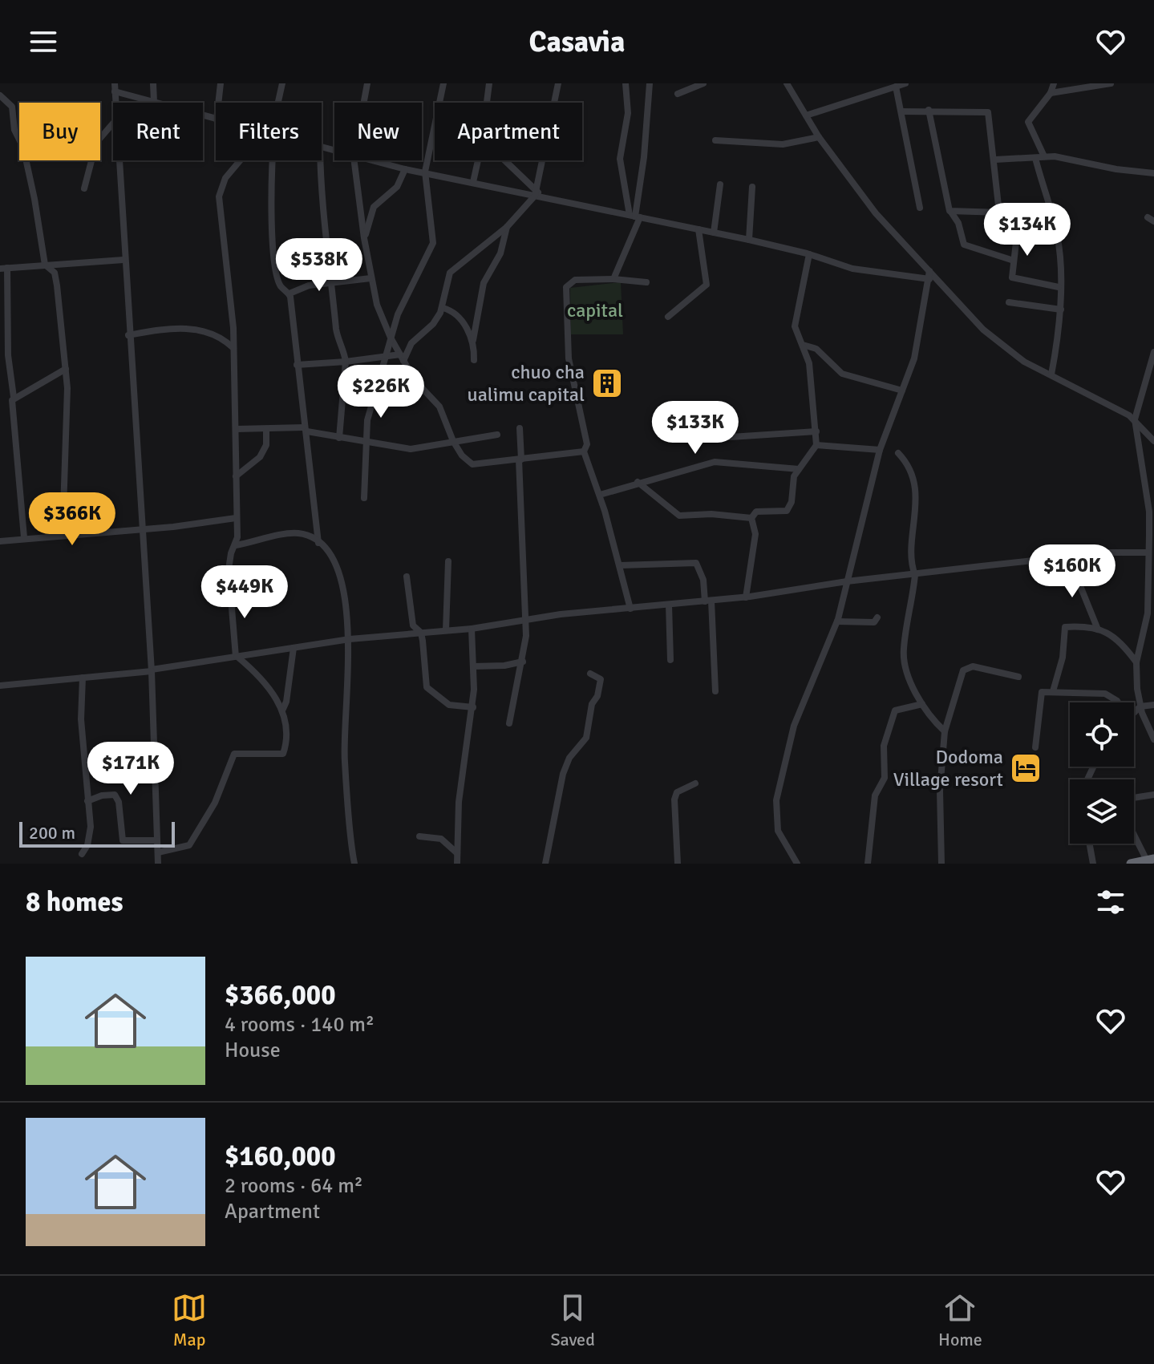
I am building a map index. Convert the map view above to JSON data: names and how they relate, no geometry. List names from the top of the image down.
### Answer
{
  "parks": ["capital"],
  "places": {
    "building": ["chuo cha ualimu capital"],
    "hotel": ["Dodoma Village resort"]
  },
  "scale_bar": "200 m",
  "page": {
    "header": "Casavia",
    "chip": [
      "Buy",
      "Rent",
      "Filters",
      "New",
      "Apartment"
    ],
    "price": [
      "$134K",
      "$538K",
      "$226K",
      "$133K",
      "$366K",
      "$160K",
      "$449K",
      "$171K"
    ],
    "scale": "200 m",
    "heading": "8 homes",
    "list": [
      {
        "name": "$366,000",
        "note": "4 rooms · 140 m² · House"
      },
      {
        "name": "$160,000",
        "note": "2 rooms · 64 m² · Apartment"
      }
    ],
    "tabs": ["Map", "Saved", "Home"]
  }
}
